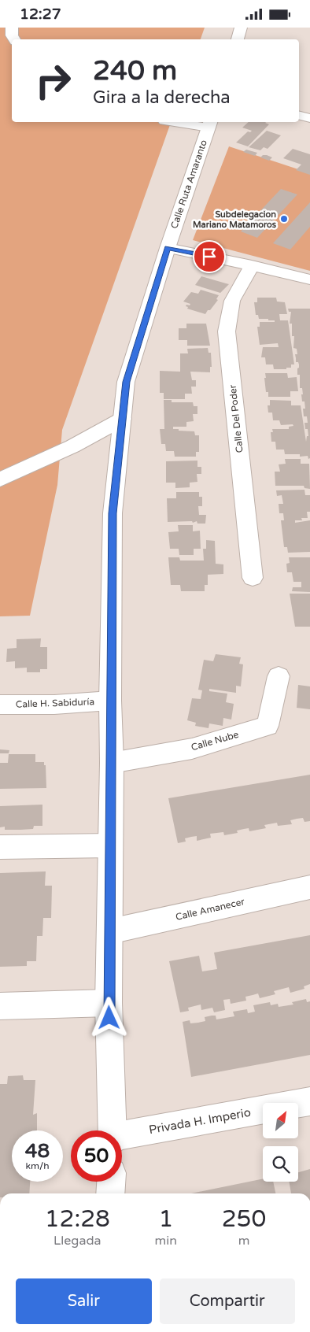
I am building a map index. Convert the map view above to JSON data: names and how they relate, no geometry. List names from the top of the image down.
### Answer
{
  "streets": {
    "street": [
      "Calle Ruta Amaranto",
      "Calle Del Poder",
      "Calle H. Sabiduría",
      "Calle Nube",
      "Calle Amanecer",
      "Privada H. Imperio"
    ]
  },
  "crossings": [
    ["Calle Ruta Amaranto", "Calle H. Sabiduría"],
    ["Calle Ruta Amaranto", "Calle Nube"],
    ["Calle Ruta Amaranto", "Calle Amanecer"]
  ],
  "places": ["Subdelegacion Mariano Matamoros"],
  "north": "top right",
  "page": {
    "status": "12:27",
    "turn": ["240 m", "Gira a la derecha"],
    "speed": "48 km/h",
    "limit": "50",
    "eta": [
      "12:28",
      "Llegada",
      "1",
      "min",
      "250",
      "m"
    ],
    "buttons": ["Salir", "Compartir"]
  }
}
